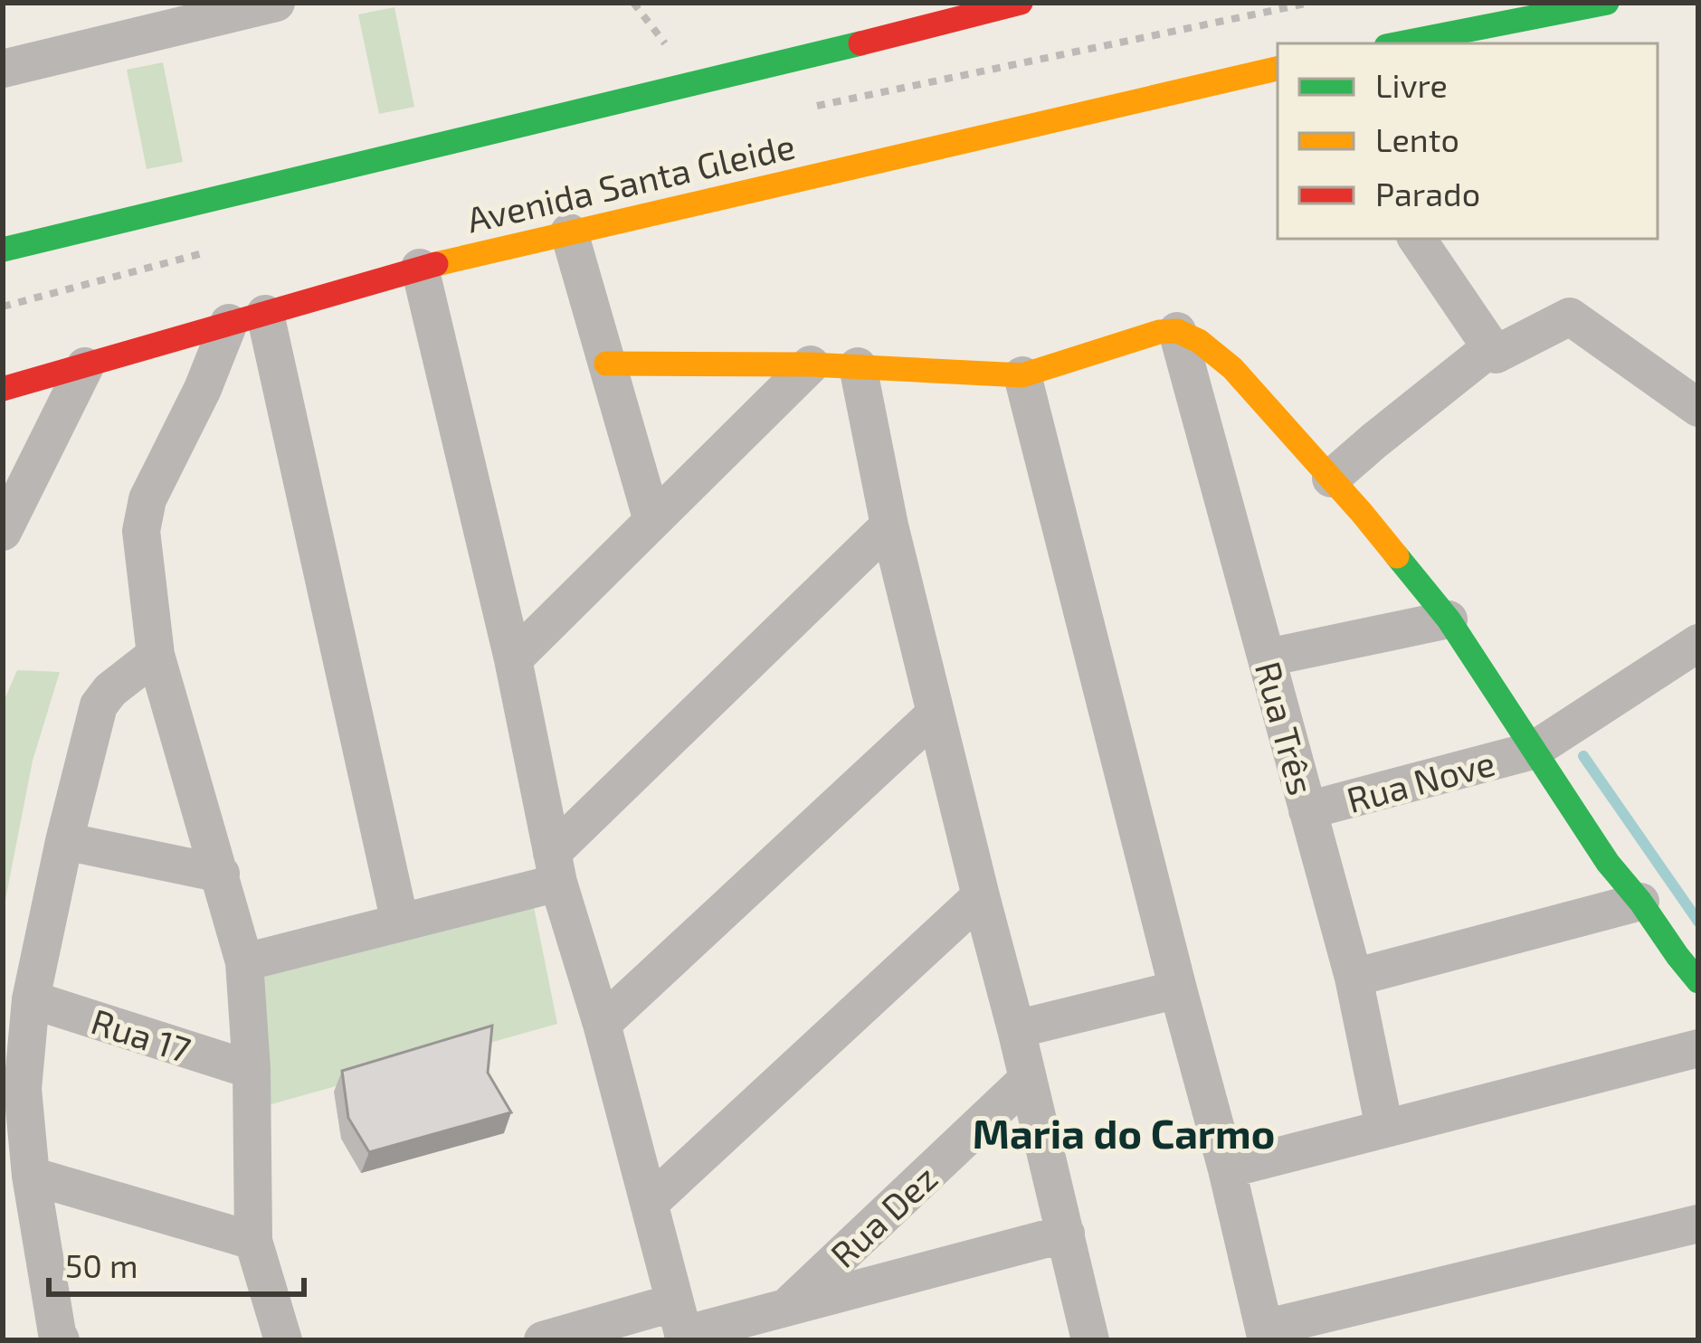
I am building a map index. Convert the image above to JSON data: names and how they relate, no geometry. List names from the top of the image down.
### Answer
{
  "streets": {
    "main road": ["Avenida Santa Gleide"],
    "street": [
      "Rua Três",
      "Rua Nove",
      "Rua 17",
      "Rua Dez"
    ]
  },
  "crossings": [
    ["Rua Três", "Rua Nove"]
  ],
  "districts": ["Maria do Carmo"],
  "legend": ["Livre", "Lento", "Parado"],
  "scale_bar": "50 m"
}
